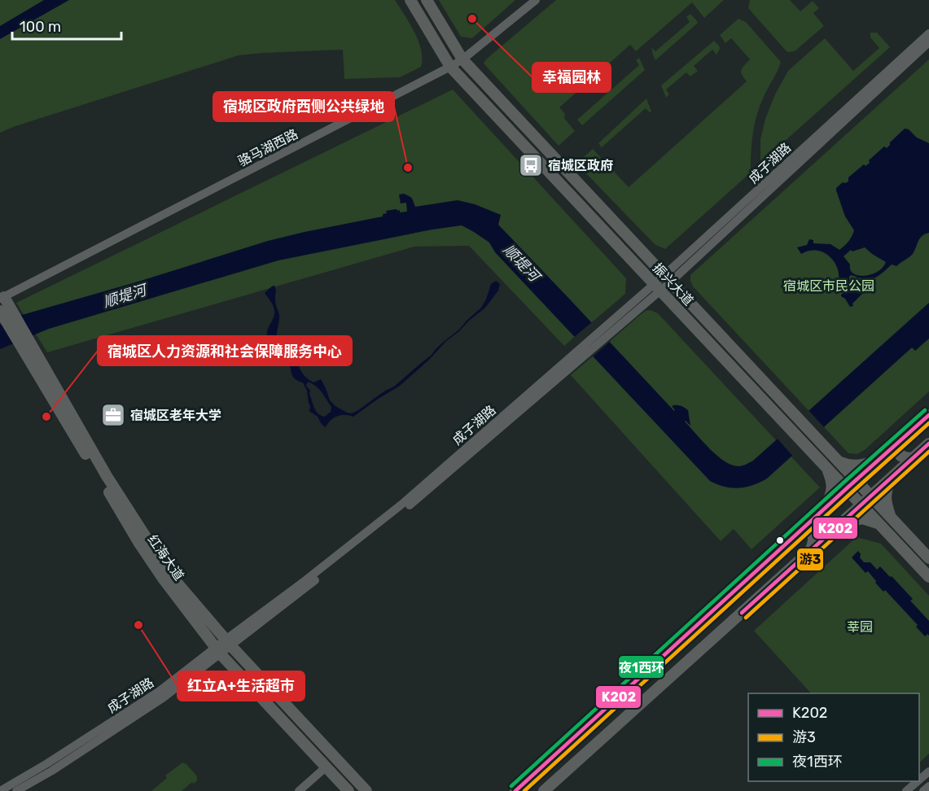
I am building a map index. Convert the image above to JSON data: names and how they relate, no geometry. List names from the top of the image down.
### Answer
{
  "streets": {
    "main road": ["振兴大道", "红海大道"],
    "street": ["骆马湖西路", "成子湖路"]
  },
  "crossings": [
    ["骆马湖西路", "振兴大道"],
    ["成子湖路", "振兴大道"],
    ["成子湖路", "红海大道"]
  ],
  "water": ["顺堤河"],
  "parks": ["宿城区市民公园", "莘园"],
  "places": {
    "other": [
      "幸福园林",
      "宿城区政府西侧公共绿地",
      "宿城区人力资源和社会保障服务中心",
      "红立A+生活超市"
    ],
    "bus stop": ["宿城区政府"],
    "office": ["宿城区老年大学"]
  },
  "lines": ["transit line 夜1西环", "transit line K202", "transit line 游3"],
  "legend": ["K202", "游3", "夜1西环"],
  "scale_bar": "100 m"
}
